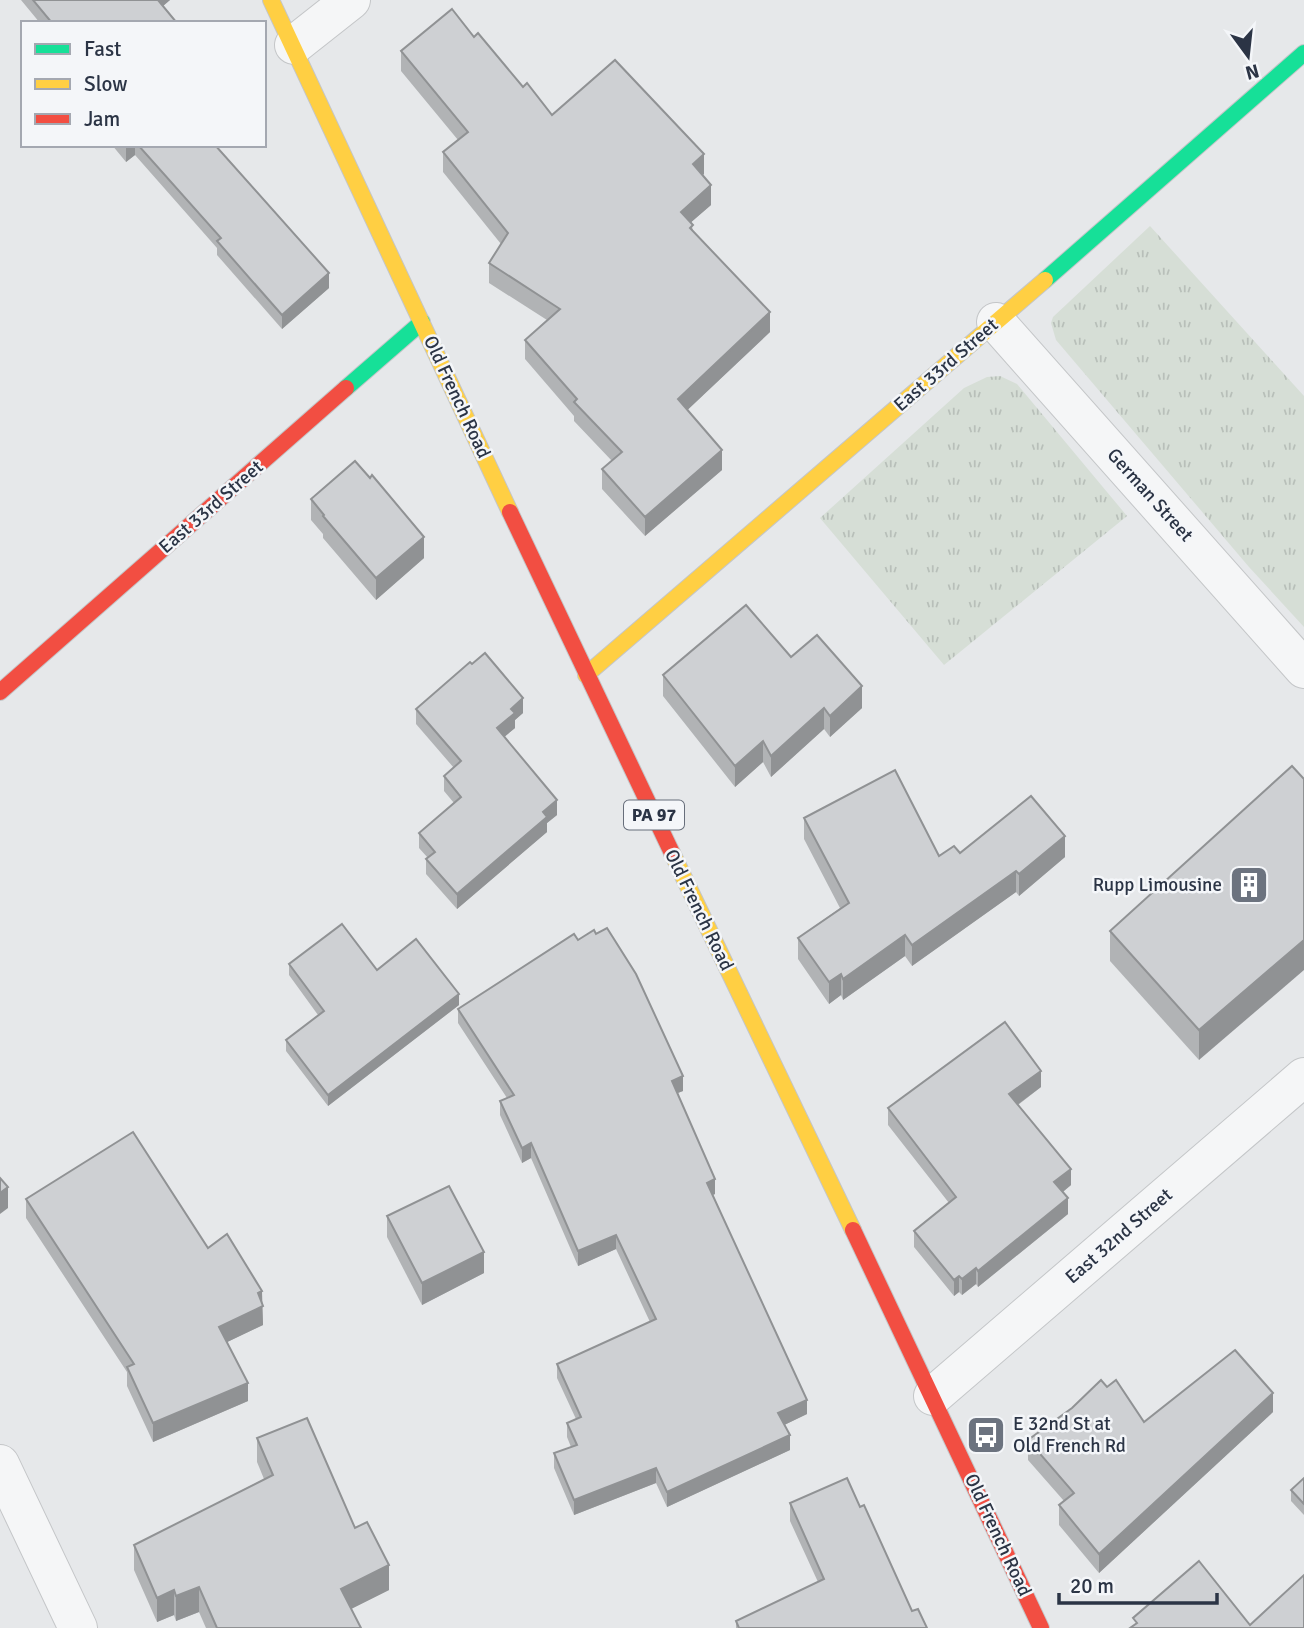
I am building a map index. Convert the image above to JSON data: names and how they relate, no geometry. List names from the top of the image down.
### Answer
{
  "streets": {
    "main road": ["East 33rd Street", "Old French Road", "PA 97"],
    "street": ["German Street", "East 32nd Street"]
  },
  "crossings": [
    ["East 33rd Street", "Old French Road"],
    ["East 33rd Street", "German Street"],
    ["Old French Road", "East 32nd Street"]
  ],
  "places": {
    "building": ["Rupp Limousine"],
    "bus stop": ["E 32nd St at Old French Rd"]
  },
  "legend": ["Fast", "Slow", "Jam"],
  "scale_bar": "20 m",
  "north": "bottom"
}
